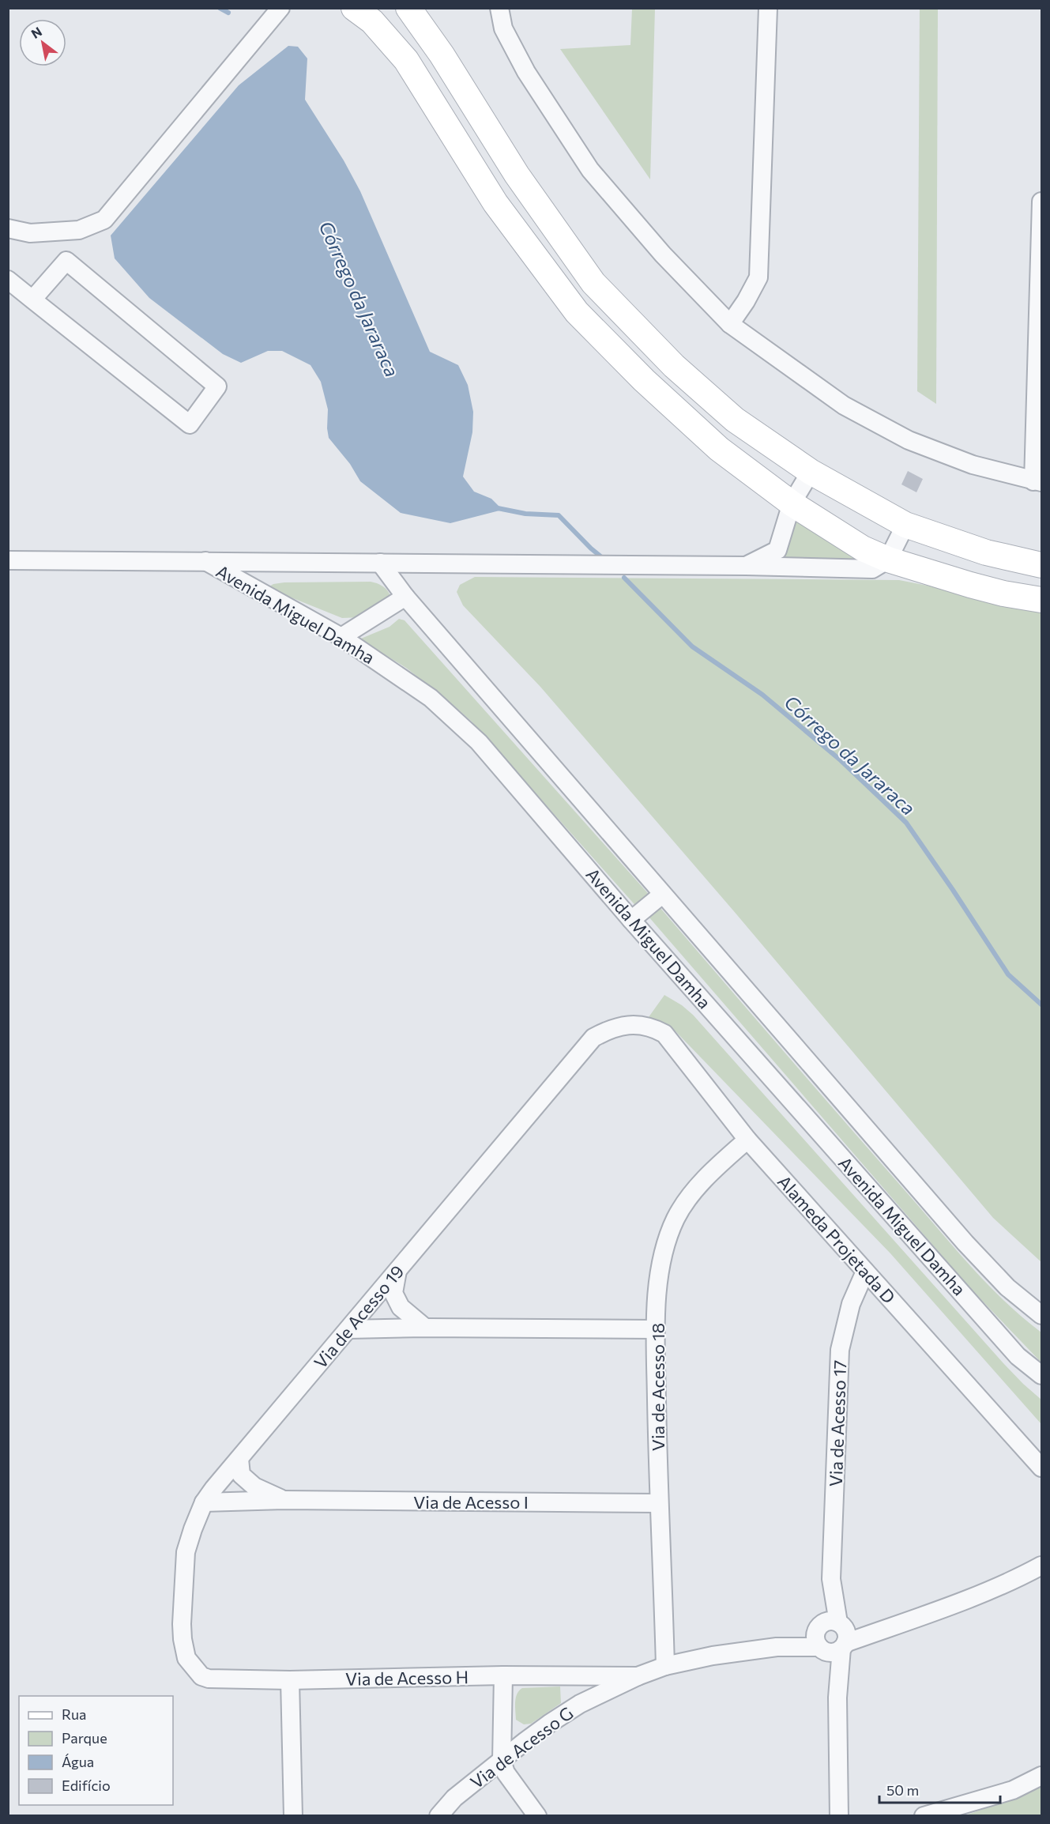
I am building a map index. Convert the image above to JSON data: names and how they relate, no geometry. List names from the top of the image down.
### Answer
{
  "streets": {
    "street": [
      "Avenida Miguel Damha",
      "Alameda Projetada D",
      "Via de Acesso 19",
      "Via de Acesso 18",
      "Via de Acesso 17",
      "Via de Acesso I",
      "Via de Acesso H",
      "Via de Acesso G"
    ]
  },
  "crossings": [
    ["Alameda Projetada D", "Via de Acesso 19"],
    ["Alameda Projetada D", "Via de Acesso 18"],
    ["Alameda Projetada D", "Via de Acesso 17"],
    ["Via de Acesso 19", "Via de Acesso I"],
    ["Via de Acesso 19", "Via de Acesso H"],
    ["Via de Acesso 18", "Via de Acesso I"],
    ["Via de Acesso 18", "Via de Acesso G"],
    ["Via de Acesso 17", "Via de Acesso G"],
    ["Via de Acesso H", "Via de Acesso G"]
  ],
  "water": ["Córrego da Jararaca"],
  "legend": [
    "Rua",
    "Parque",
    "Água",
    "Edifício"
  ],
  "scale_bar": "50 m",
  "north": "top left"
}
